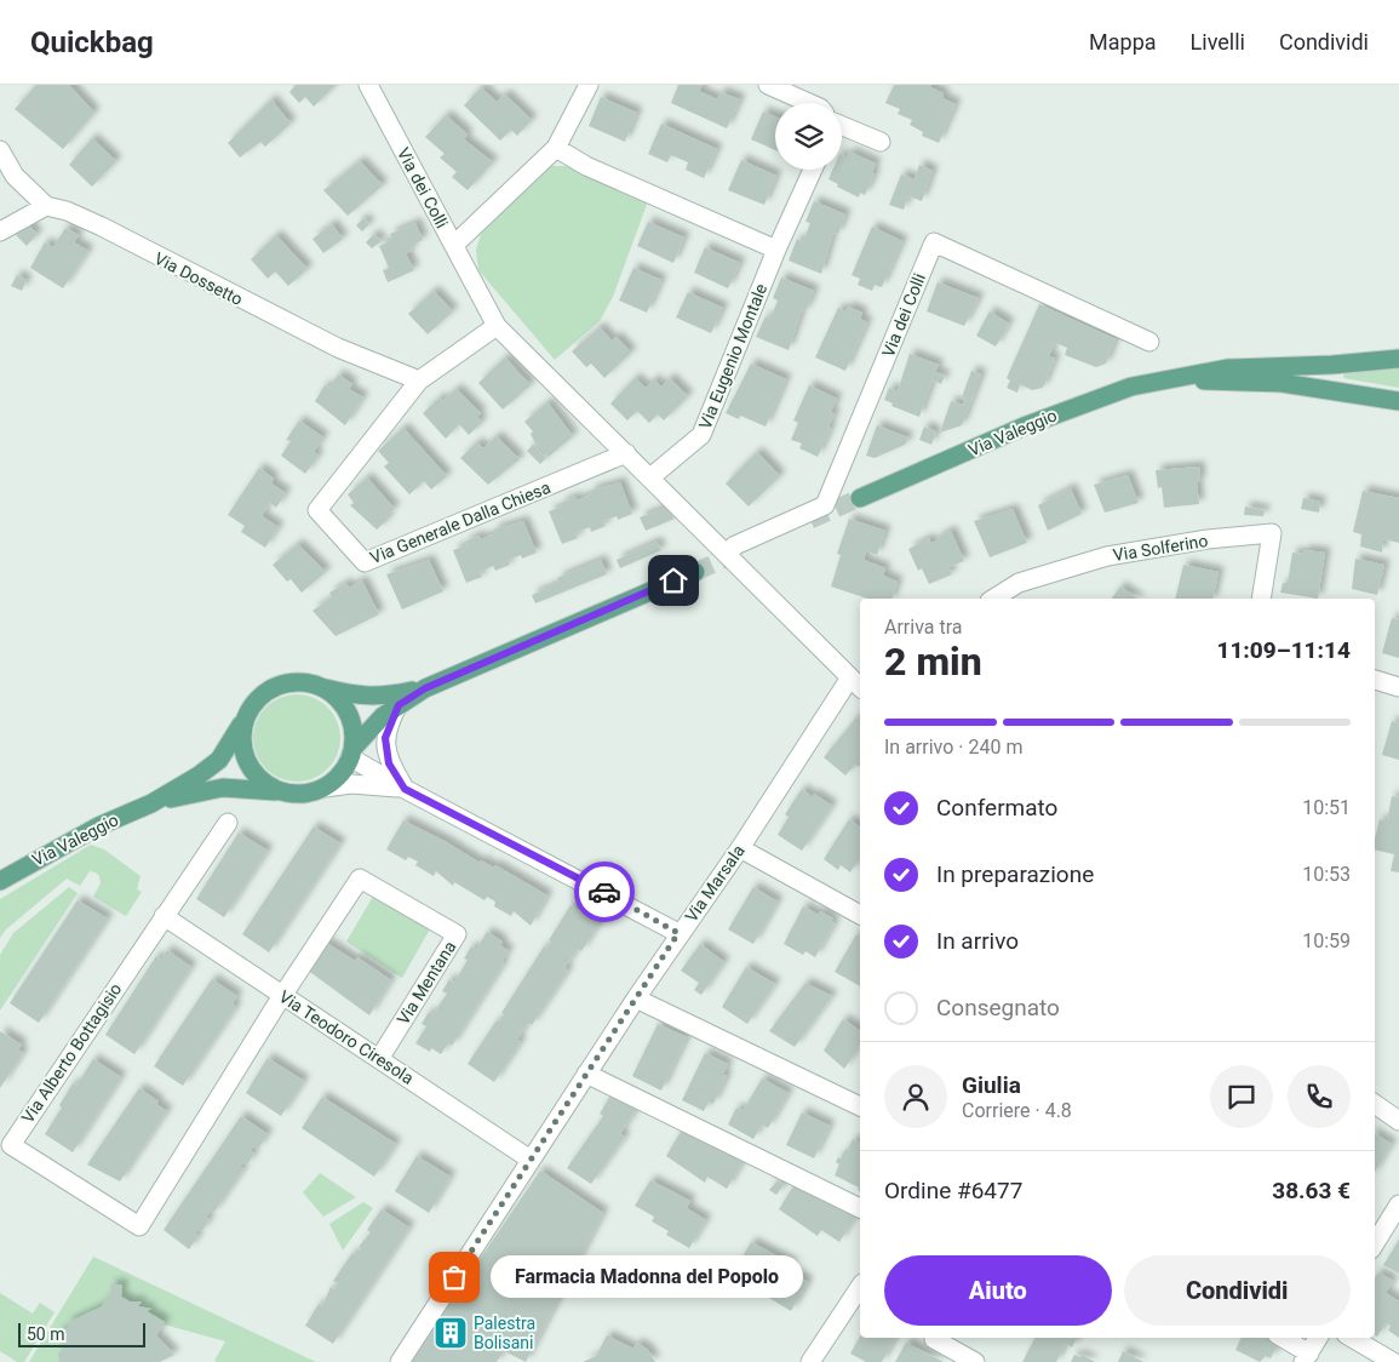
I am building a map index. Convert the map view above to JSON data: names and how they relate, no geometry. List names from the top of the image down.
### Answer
{
  "streets": {
    "main road": ["Via Valeggio"],
    "street": [
      "Via dei Colli",
      "Via Dossetto",
      "Via Eugenio Montale",
      "Via Generale Dalla Chiesa",
      "Via Solferino",
      "Via Marsala",
      "Via Mentana",
      "Via Teodoro Ciresola",
      "Via Alberto Bottagisio"
    ]
  },
  "crossings": [
    ["Via dei Colli", "Via Eugenio Montale"],
    ["Via dei Colli", "Via Generale Dalla Chiesa"],
    ["Via dei Colli", "Via Marsala"],
    ["Via Dossetto", "Via Generale Dalla Chiesa"],
    ["Via Marsala", "Via Teodoro Ciresola"],
    ["Via Mentana", "Via Teodoro Ciresola"],
    ["Via Mentana", "Via Alberto Bottagisio"],
    ["Via Teodoro Ciresola", "Via Alberto Bottagisio"]
  ],
  "places": {
    "other": ["Farmacia Madonna del Popolo"],
    "building": ["Palestra Bolisani"]
  },
  "scale_bar": "50 m",
  "page": {
    "header": "Quickbag",
    "nav": ["Mappa", "Livelli", "Condividi"],
    "heading": ["2 min", "Arriva tra", "11:09–11:14"],
    "panel": [
      "Giulia",
      "Corriere · 4.8",
      "Ordine #6477",
      "38.63 €"
    ],
    "bar": "In arrivo · 240 m",
    "list": [
      ["Confermato", "10:51"],
      ["In preparazione", "10:53"],
      ["In arrivo", "10:59"],
      "Consegnato"
    ],
    "buttons": ["Aiuto", "Condividi"],
    "bubble": "Farmacia Madonna del Popolo",
    "scale": "50 m"
  }
}
